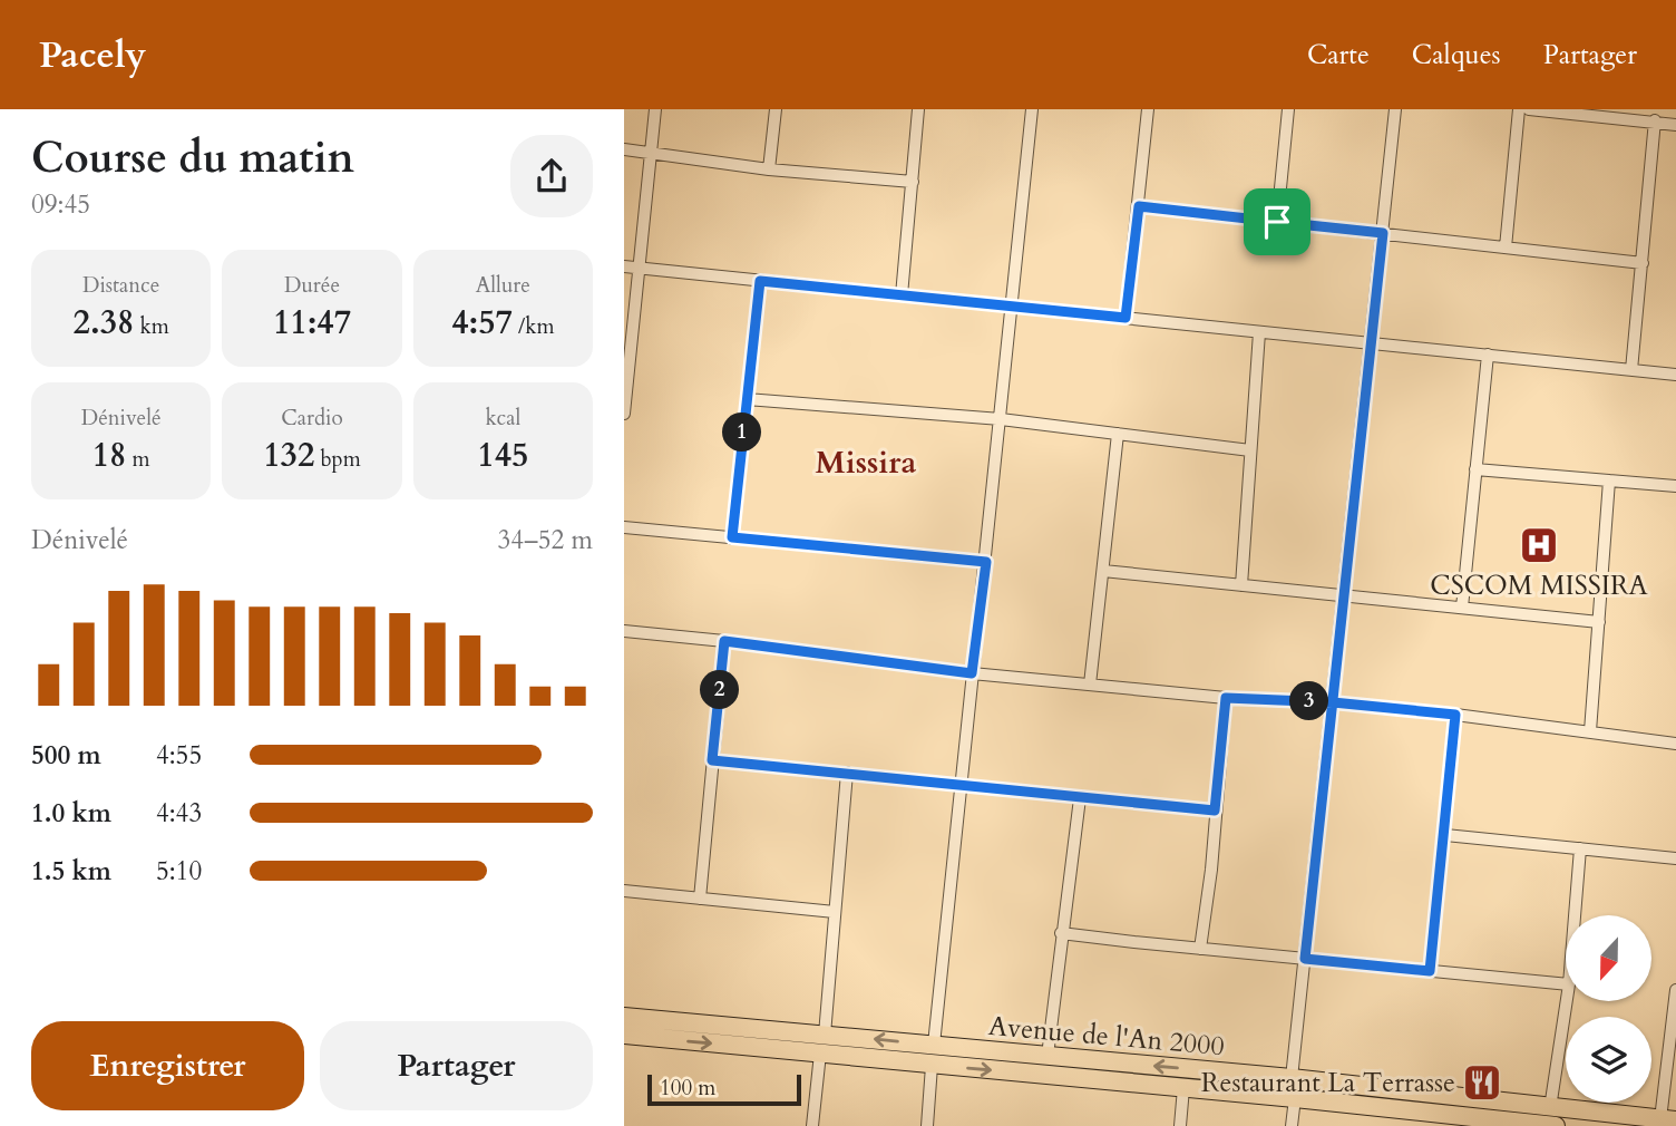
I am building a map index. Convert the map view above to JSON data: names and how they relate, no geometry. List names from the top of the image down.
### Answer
{
  "streets": {
    "main road": ["Avenue de l'An 2000"]
  },
  "districts": ["Missira"],
  "places": {
    "hospital": ["CSCOM MISSIRA"],
    "restaurant": ["Restaurant La Terrasse"]
  },
  "scale_bar": "100 m",
  "north": "bottom",
  "page": {
    "header": "Pacely",
    "nav": ["Carte", "Calques", "Partager"],
    "heading": ["Course du matin", "09:45"],
    "stats": [
      ["Distance", "2.38 km"],
      ["Durée", "11:47"],
      ["Allure", "4:57 /km"],
      ["Dénivelé", "18 m"],
      ["Cardio", "132 bpm"],
      ["kcal", "145"]
    ],
    "pins": ["1", "2", "3"],
    "chart": ["Dénivelé", "34–52 m"],
    "list": [
      {
        "name": "500 m",
        "note": "4:55"
      },
      {
        "name": "1.0 km",
        "note": "4:43"
      },
      {
        "name": "1.5 km",
        "note": "5:10"
      }
    ],
    "buttons": ["Enregistrer", "Partager"],
    "scale": "100 m"
  }
}
